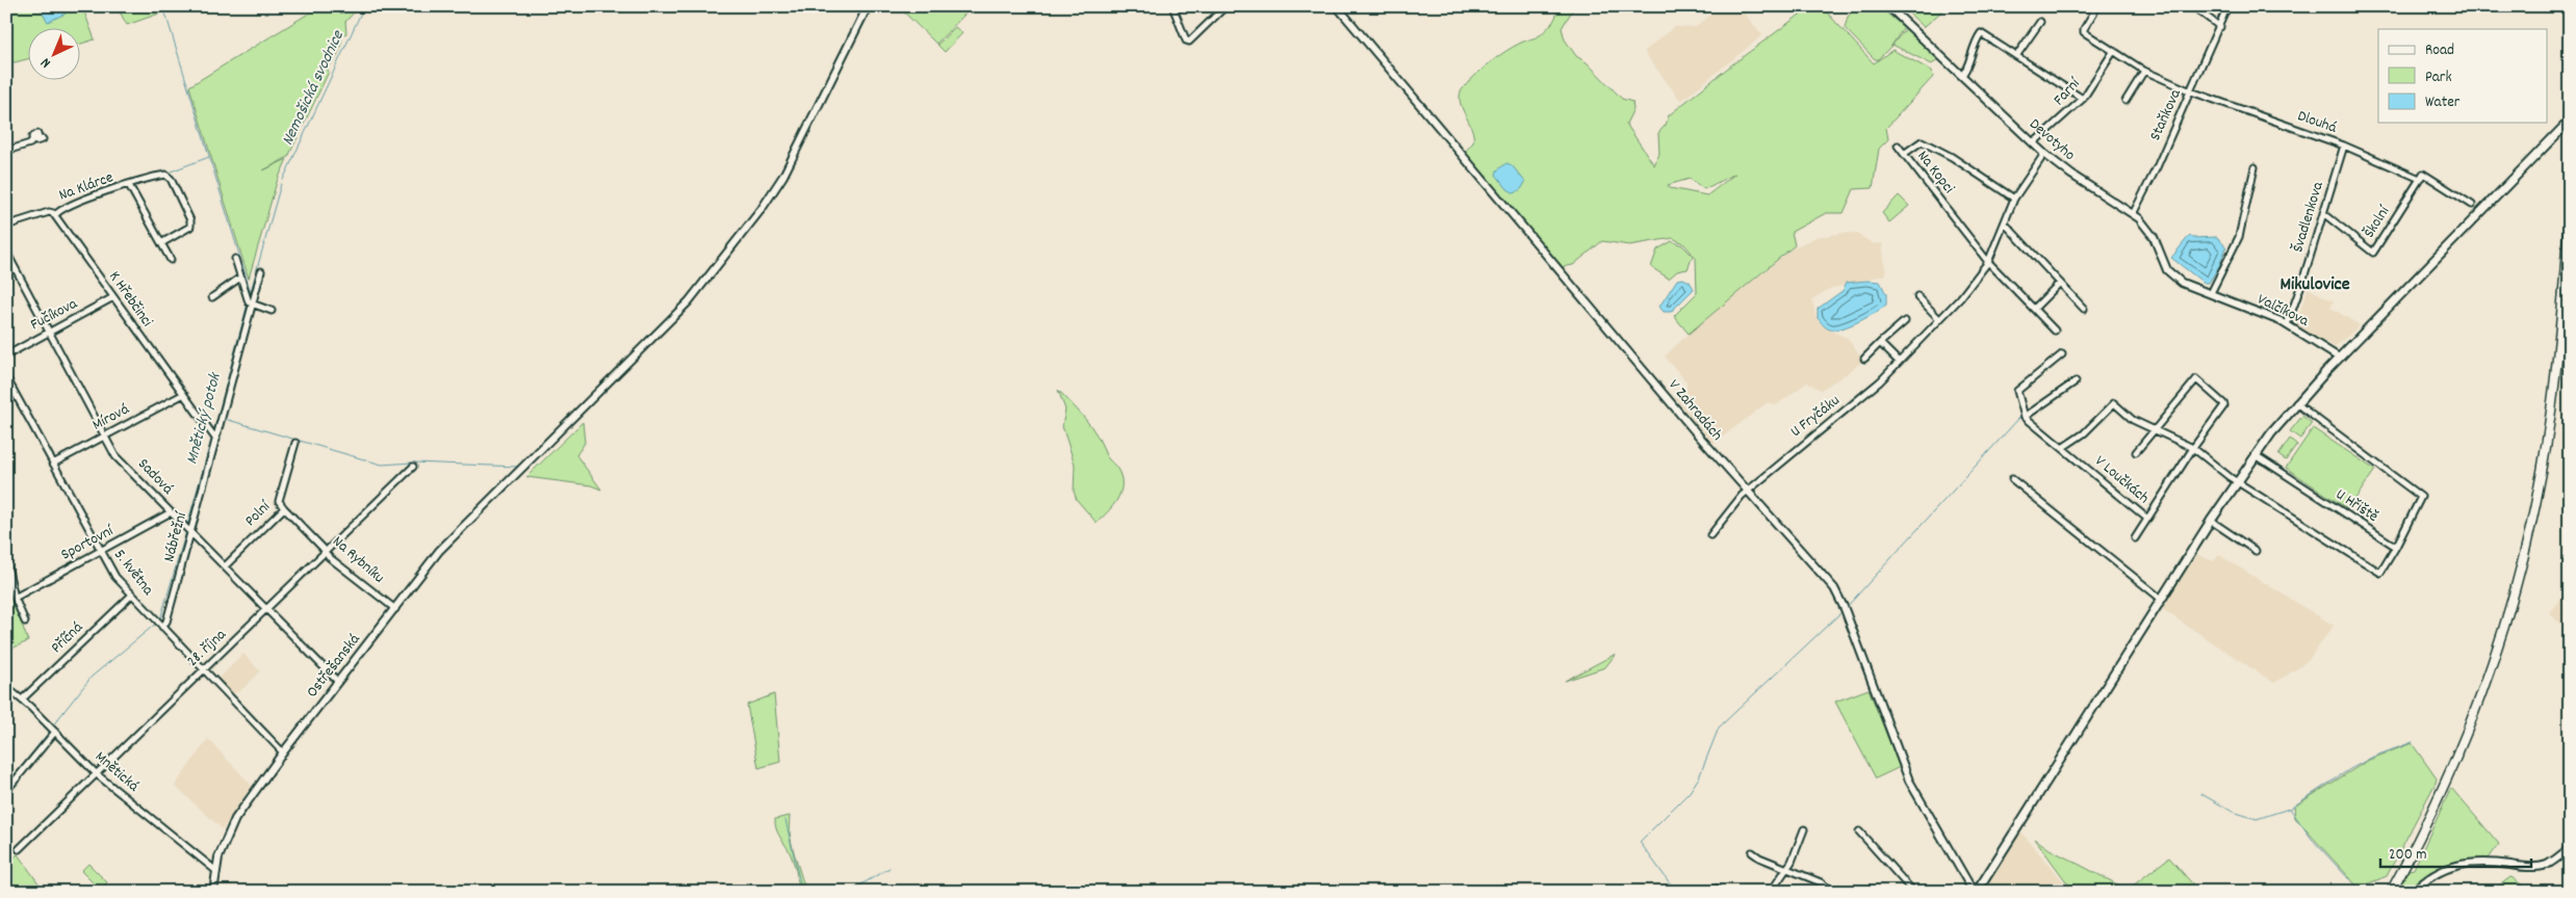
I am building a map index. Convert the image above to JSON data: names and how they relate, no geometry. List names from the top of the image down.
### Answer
{
  "streets": {
    "street": [
      "Farní",
      "Staňkova",
      "Dlouhá",
      "Devotyho",
      "Na Kopci",
      "Na Klárce",
      "Švadlenkova",
      "Školní",
      "K Hřebčinci",
      "Valčíkova",
      "Fučíkova",
      "V Zahradách",
      "U Fryčáku",
      "Mírová",
      "Sadová",
      "V Loučkách",
      "U Hřiště",
      "Polní",
      "Nábřežní",
      "Sportovní",
      "Na Rybníku",
      "5. května",
      "Příčná",
      "28. října",
      "Ostřešanská",
      "Mnětická"
    ]
  },
  "crossings": [
    ["Farní", "Dlouhá"],
    ["Farní", "Devotyho"],
    ["Staňkova", "Dlouhá"],
    ["Staňkova", "Devotyho"],
    ["Staňkova", "Valčíkova"],
    ["Dlouhá", "Švadlenkova"],
    ["Dlouhá", "Školní"],
    ["Devotyho", "Valčíkova"],
    ["Na Kopci", "U Fryčáku"],
    ["Na Klárce", "K Hřebčinci"],
    ["Švadlenkova", "Školní"],
    ["Švadlenkova", "Valčíkova"],
    ["K Hřebčinci", "Fučíkova"],
    ["K Hřebčinci", "Mírová"],
    ["K Hřebčinci", "Nábřežní"],
    ["Fučíkova", "Sadová"],
    ["V Zahradách", "U Fryčáku"],
    ["Mírová", "Sadová"],
    ["Mírová", "5. května"],
    ["Sadová", "Polní"],
    ["Sadová", "Nábřežní"],
    ["Sadová", "Sportovní"],
    ["Sadová", "28. října"],
    ["Sadová", "Ostřešanská"],
    ["Polní", "Na Rybníku"],
    ["Nábřežní", "5. května"],
    ["Sportovní", "5. května"],
    ["Na Rybníku", "28. října"],
    ["Na Rybníku", "Ostřešanská"],
    ["5. května", "Příčná"],
    ["5. května", "28. října"],
    ["5. května", "Ostřešanská"],
    ["Příčná", "Mnětická"],
    ["28. října", "Mnětická"],
    ["Ostřešanská", "Mnětická"]
  ],
  "districts": ["Mikulovice"],
  "water": ["Nemošická svodnice", "Mnětický potok"],
  "legend": ["Road", "Park", "Water"],
  "scale_bar": "200 m",
  "north": "bottom left"
}
